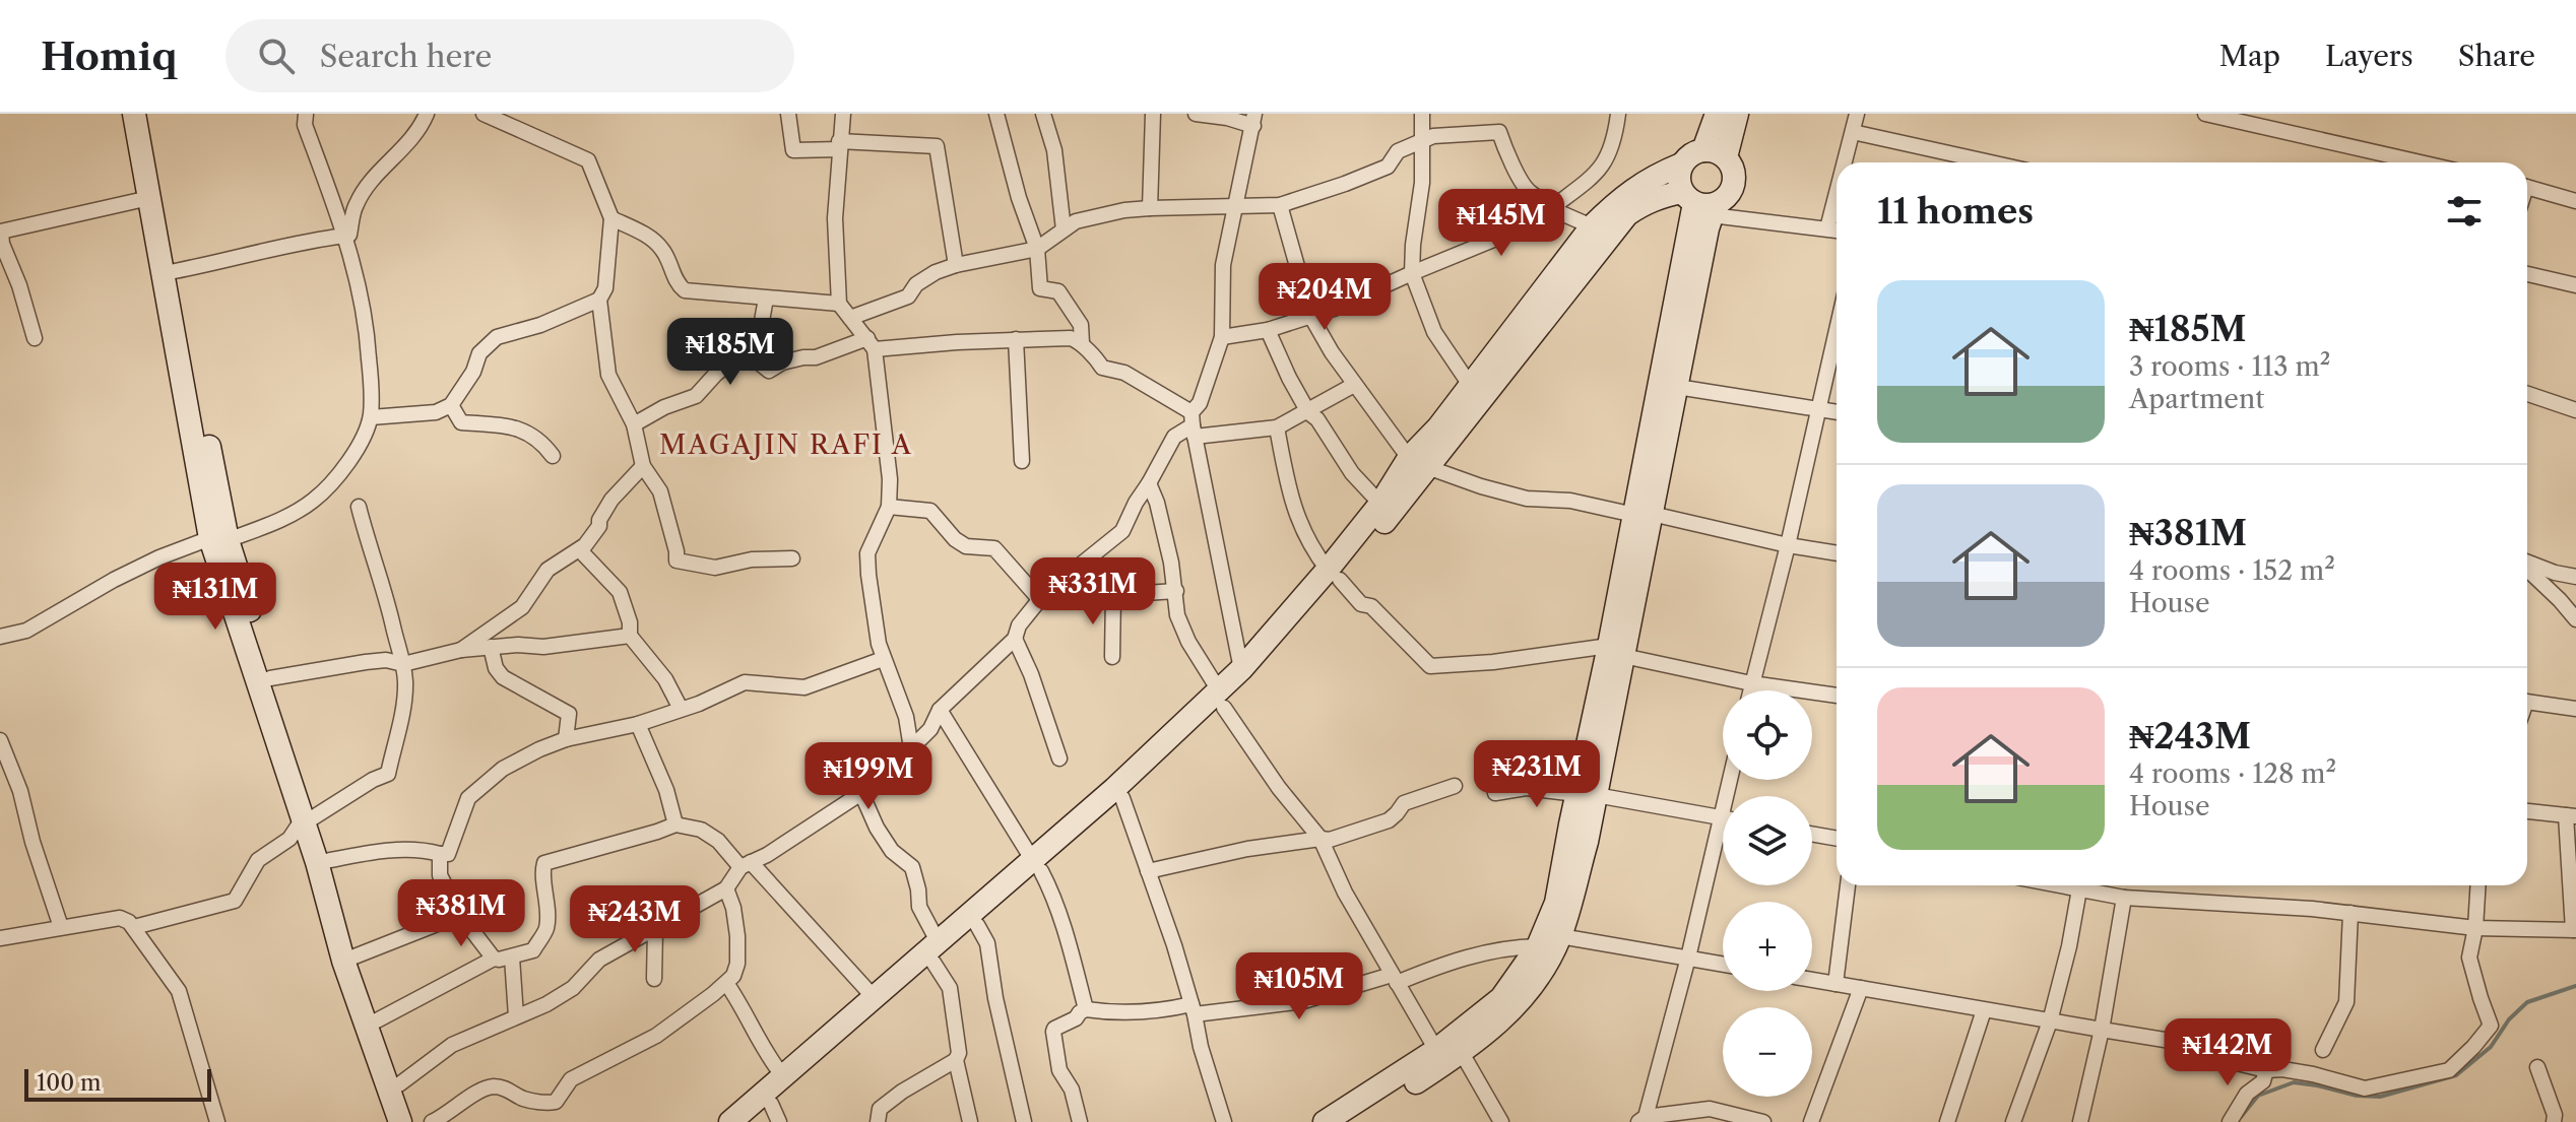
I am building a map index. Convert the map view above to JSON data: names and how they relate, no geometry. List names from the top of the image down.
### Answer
{
  "districts": ["MAGAJIN RAFI A"],
  "scale_bar": "100 m",
  "page": {
    "header": "Homiq",
    "search": "Search here",
    "nav": ["Map", "Layers", "Share"],
    "heading": "11 homes",
    "price": [
      "₦145M",
      "₦204M",
      "₦185M",
      "₦331M",
      "₦131M",
      "₦231M",
      "₦199M",
      "₦381M",
      "₦243M",
      "₦105M",
      "₦142M"
    ],
    "list": [
      {
        "name": "₦185M",
        "note": "3 rooms · 113 m² · Apartment"
      },
      {
        "name": "₦381M",
        "note": "4 rooms · 152 m² · House"
      },
      {
        "name": "₦243M",
        "note": "4 rooms · 128 m² · House"
      }
    ],
    "map_buttons": ["+", "−"],
    "scale": "100 m"
  }
}
